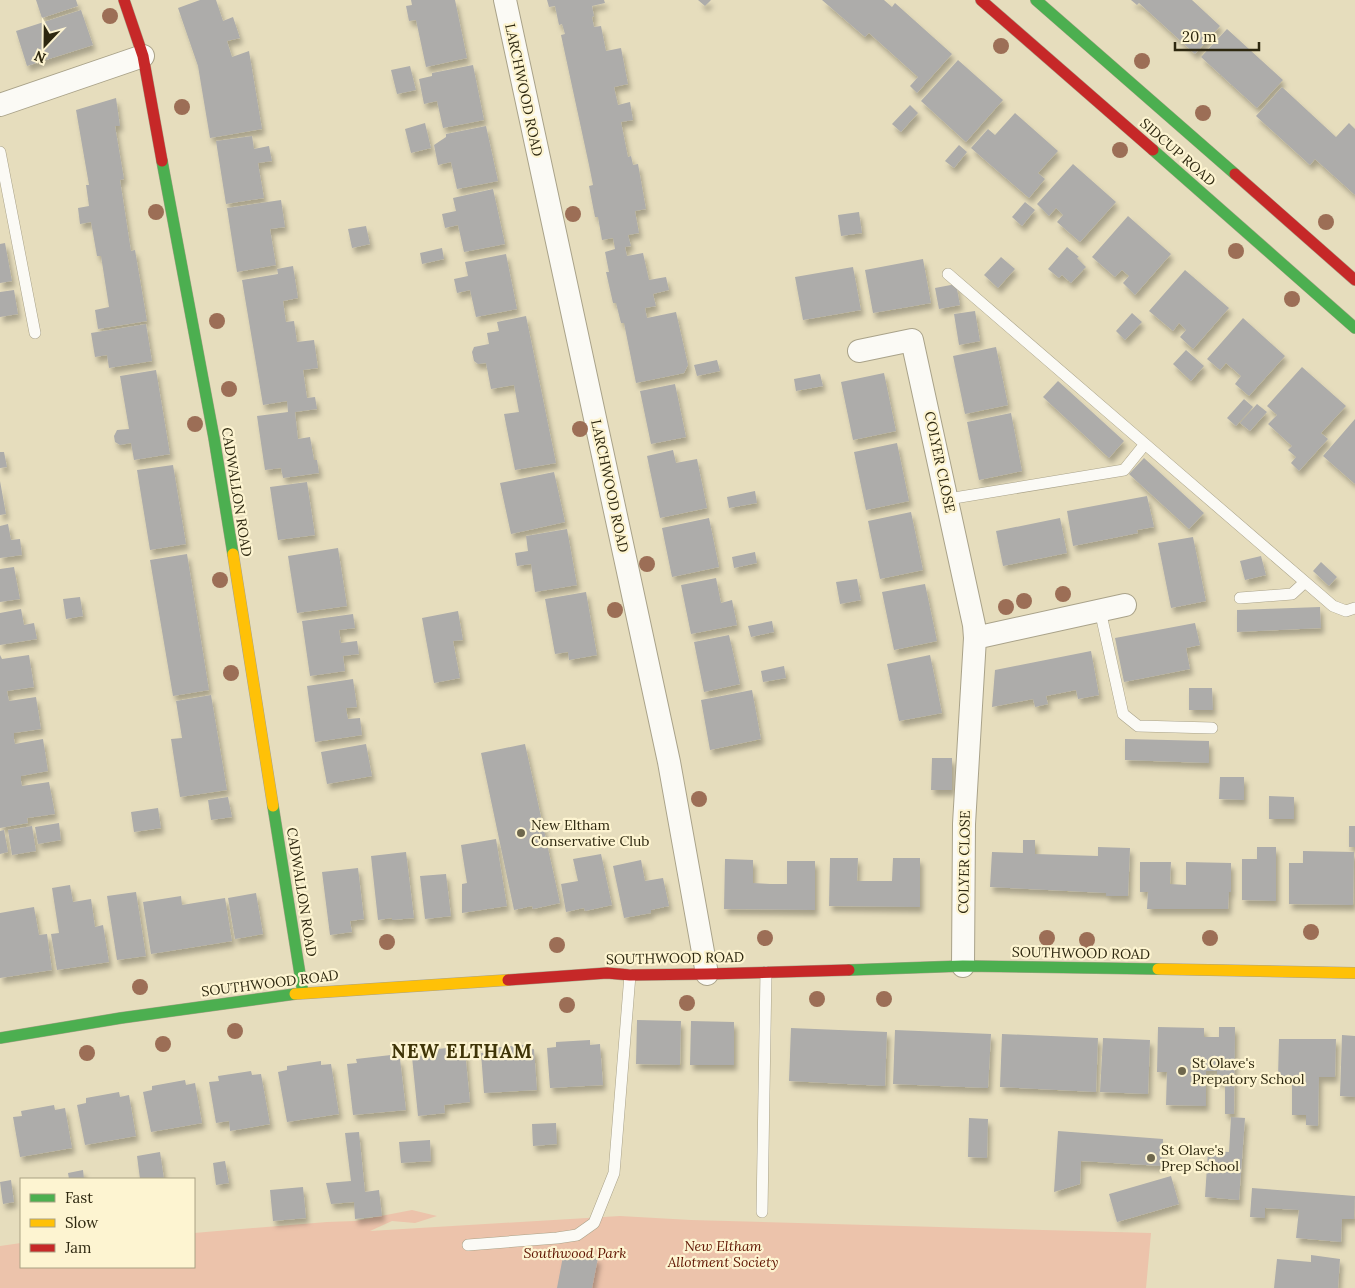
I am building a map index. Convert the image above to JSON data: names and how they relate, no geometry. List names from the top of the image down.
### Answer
{
  "streets": {
    "main road": ["SIDCUP ROAD", "CADWALLON ROAD", "SOUTHWOOD ROAD"],
    "street": ["LARCHWOOD ROAD", "COLYER CLOSE"]
  },
  "crossings": [
    ["LARCHWOOD ROAD", "SOUTHWOOD ROAD"],
    ["COLYER CLOSE", "SOUTHWOOD ROAD"],
    ["CADWALLON ROAD", "SOUTHWOOD ROAD"]
  ],
  "districts": ["NEW ELTHAM"],
  "parks": ["New Eltham Allotment Society", "Southwood Park"],
  "places": ["New Eltham Conservative Club", "St Olave's Prepatory School", "St Olave's Prep School"],
  "legend": ["Fast", "Slow", "Jam"],
  "scale_bar": "20 m",
  "north": "bottom"
}
